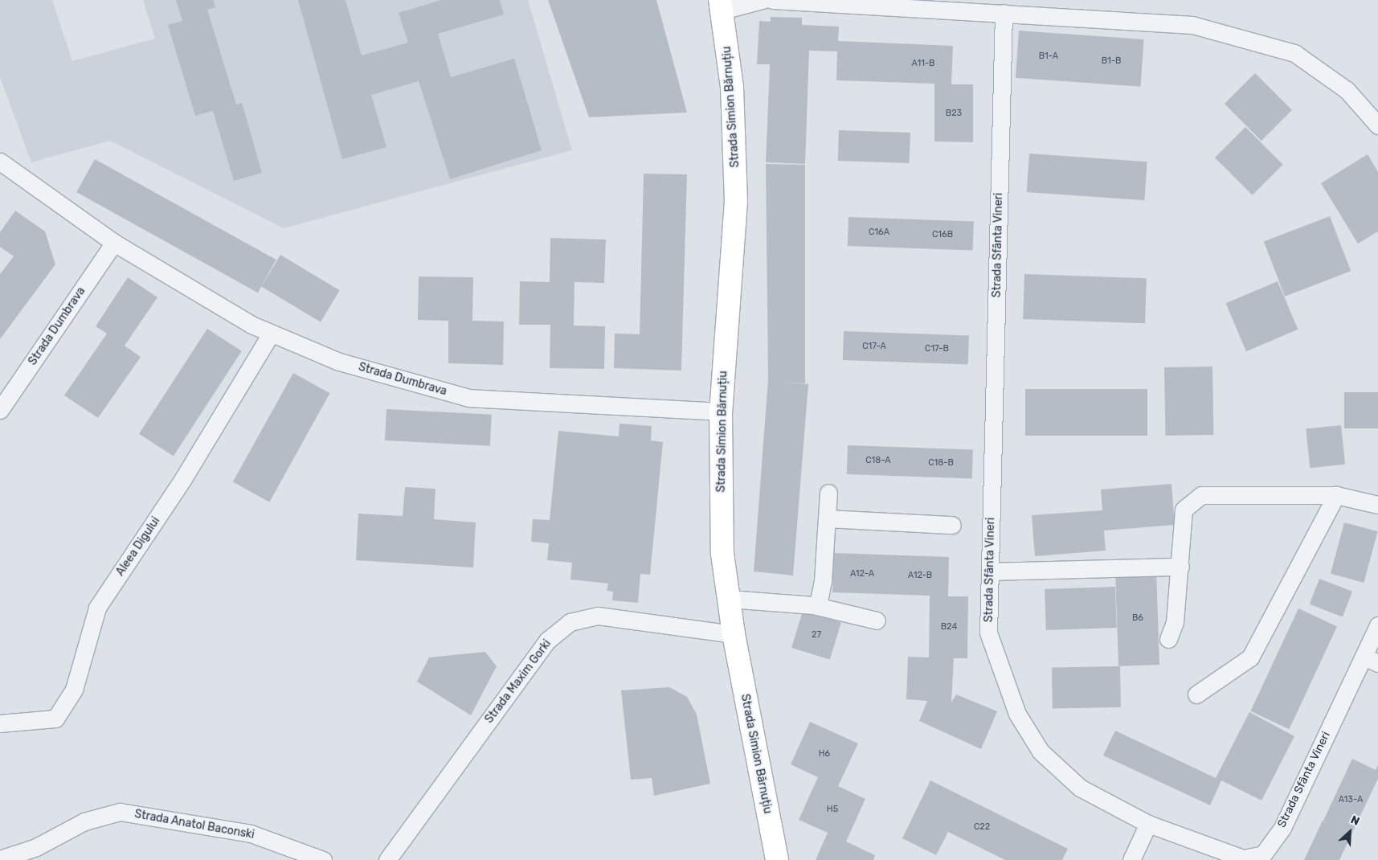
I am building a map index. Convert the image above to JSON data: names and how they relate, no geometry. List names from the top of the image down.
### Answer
{
  "streets": {
    "street": [
      "Strada Simion Bărnuțiu",
      "Strada Sfânta Vineri",
      "Strada Dumbrava",
      "Aleea Digului",
      "Strada Maxim Gorki",
      "Strada Anatol Baconski"
    ]
  },
  "crossings": [
    ["Strada Simion Bărnuțiu", "Strada Dumbrava"],
    ["Strada Simion Bărnuțiu", "Strada Maxim Gorki"],
    ["Strada Dumbrava", "Aleea Digului"]
  ],
  "house_numbers": [
    "B1-A",
    "B1-B",
    "A11-B",
    "B23",
    "C16A",
    "C16B",
    "C17-A",
    "C17-B",
    "C18-A",
    "C18-B",
    "A12-A",
    "A12-B",
    "B6",
    "B24",
    "27",
    "H6",
    "A13-A",
    "H5",
    "C22"
  ],
  "north": "top right"
}
